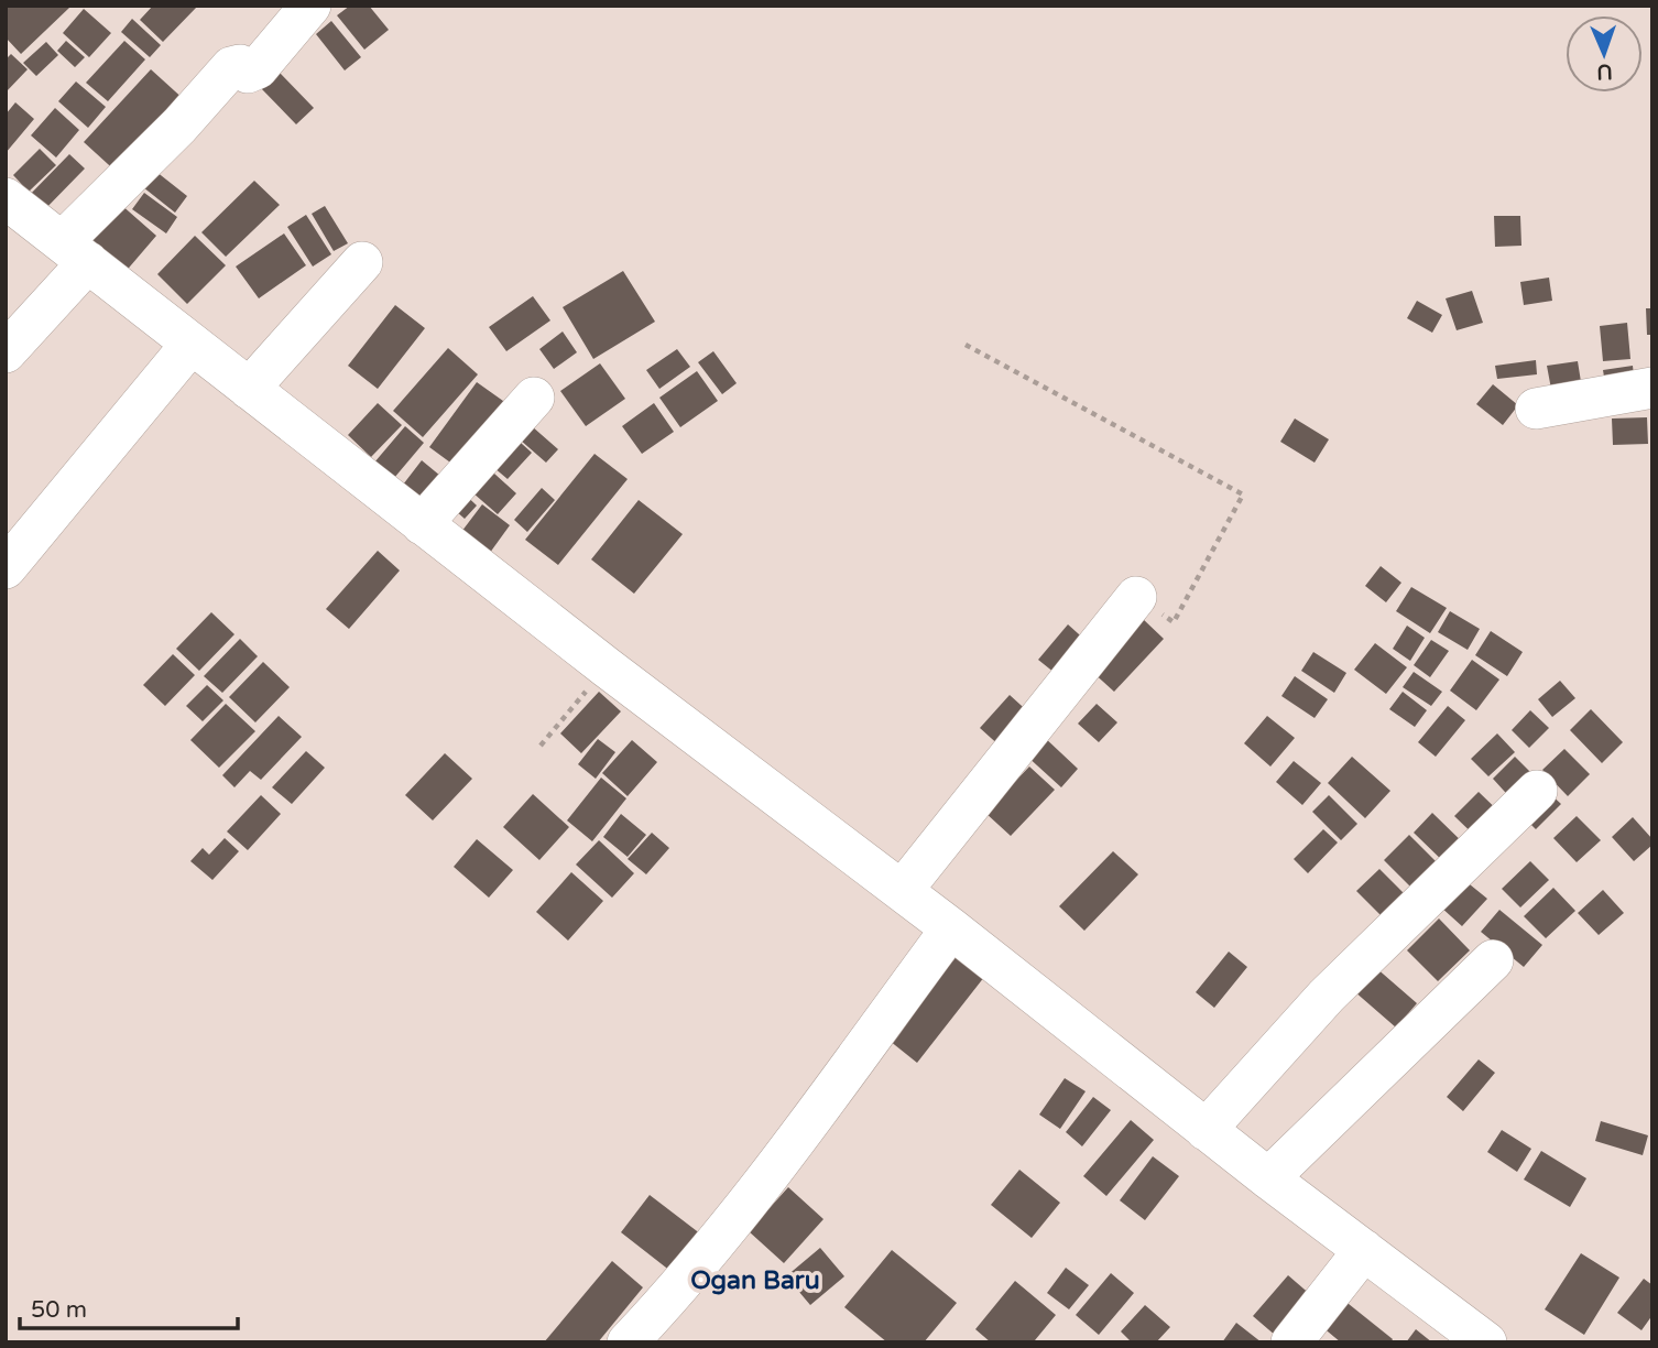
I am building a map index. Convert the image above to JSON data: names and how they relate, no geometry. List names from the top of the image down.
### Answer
{
  "districts": ["Ogan Baru"],
  "scale_bar": "50 m",
  "north": "bottom"
}
